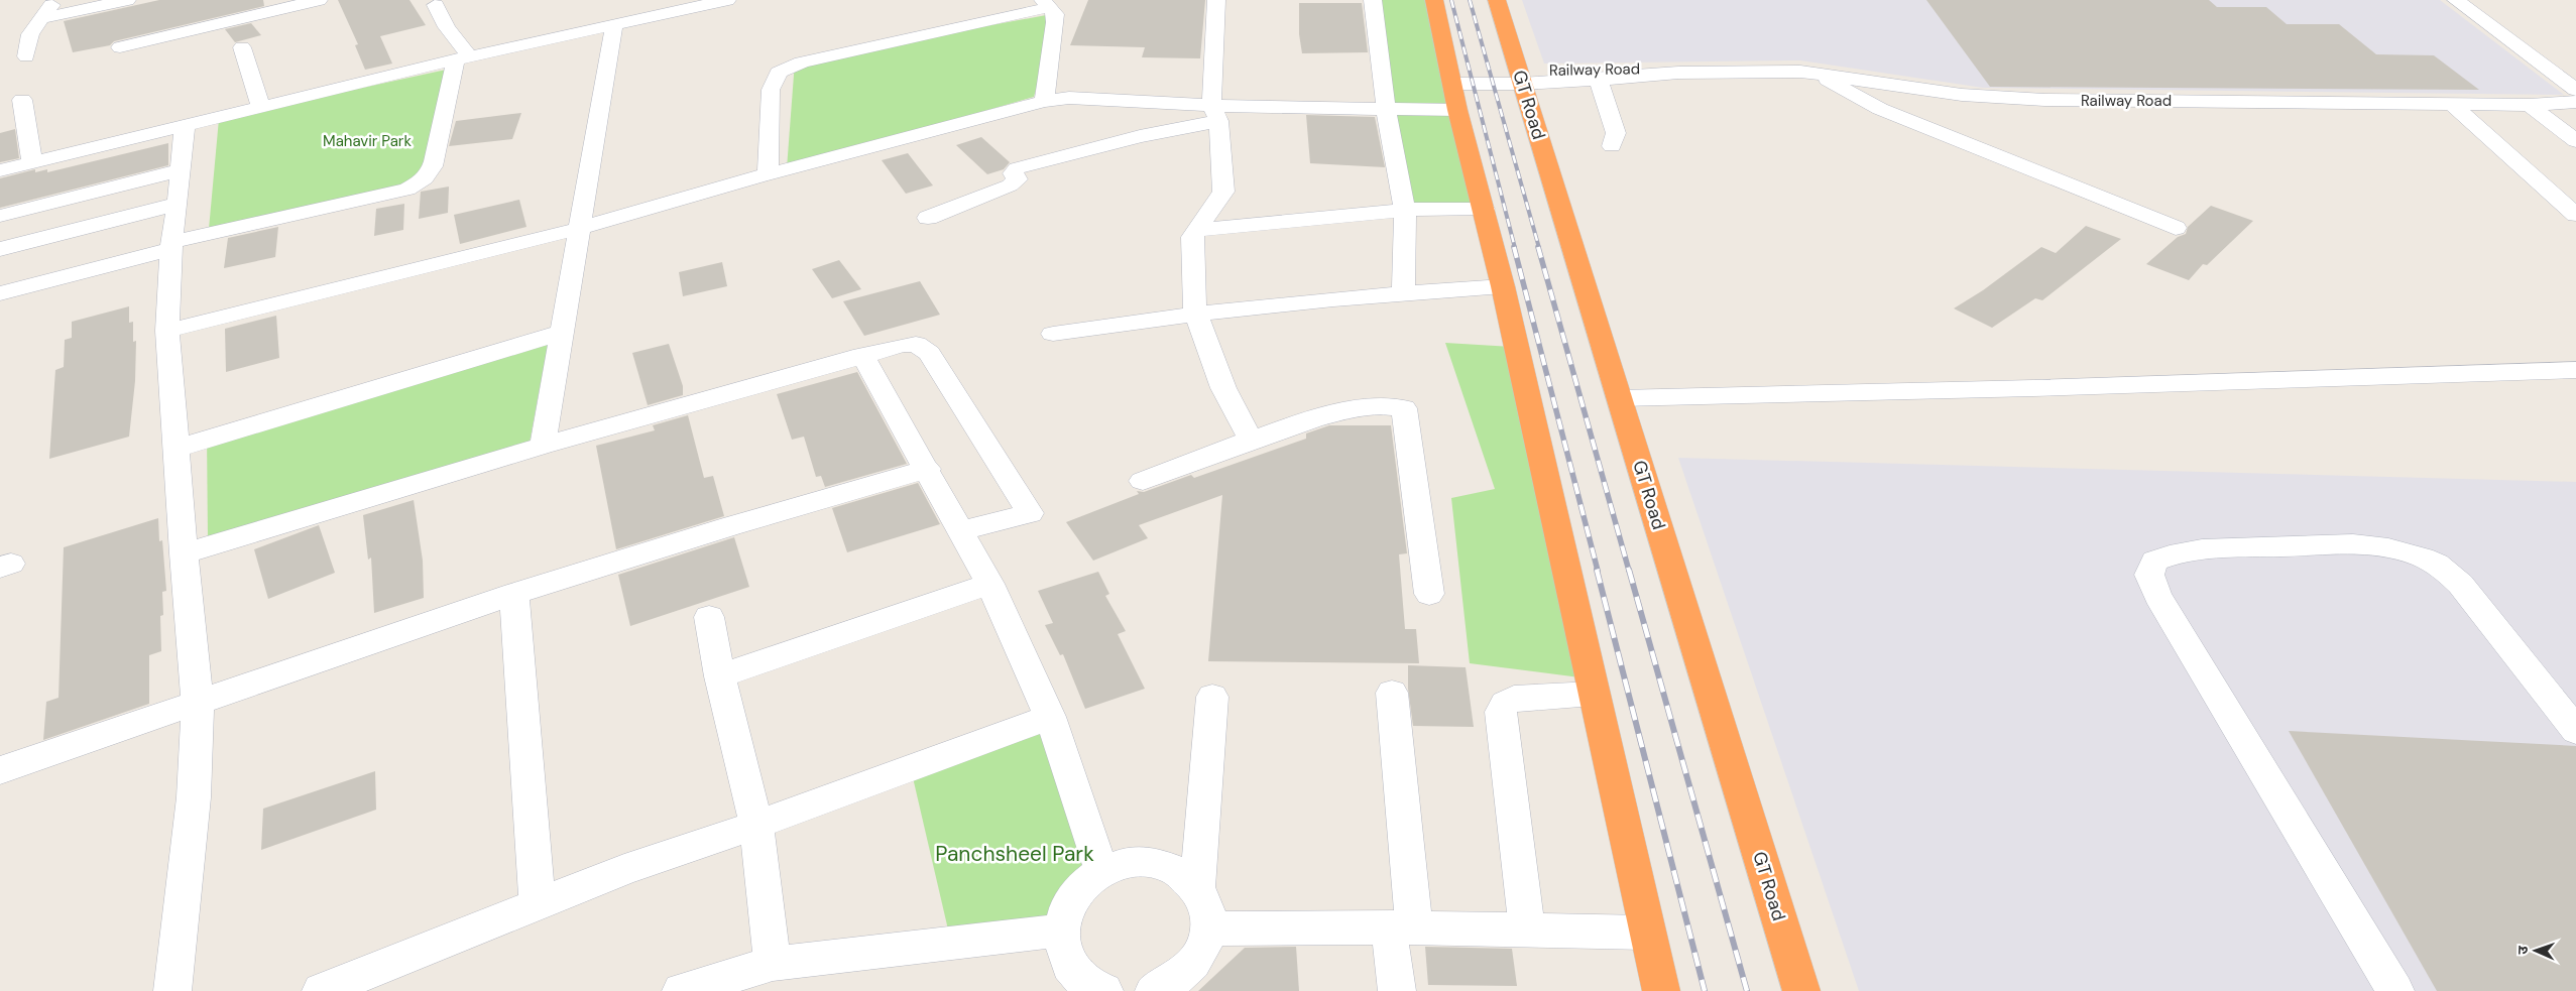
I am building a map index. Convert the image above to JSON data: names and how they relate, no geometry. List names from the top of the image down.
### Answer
{
  "streets": {
    "highway": ["GT Road"],
    "street": ["Railway Road"]
  },
  "crossings": [
    ["Railway Road", "GT Road"]
  ],
  "parks": ["Mahavir Park", "Panchsheel Park"],
  "north": "left"
}
